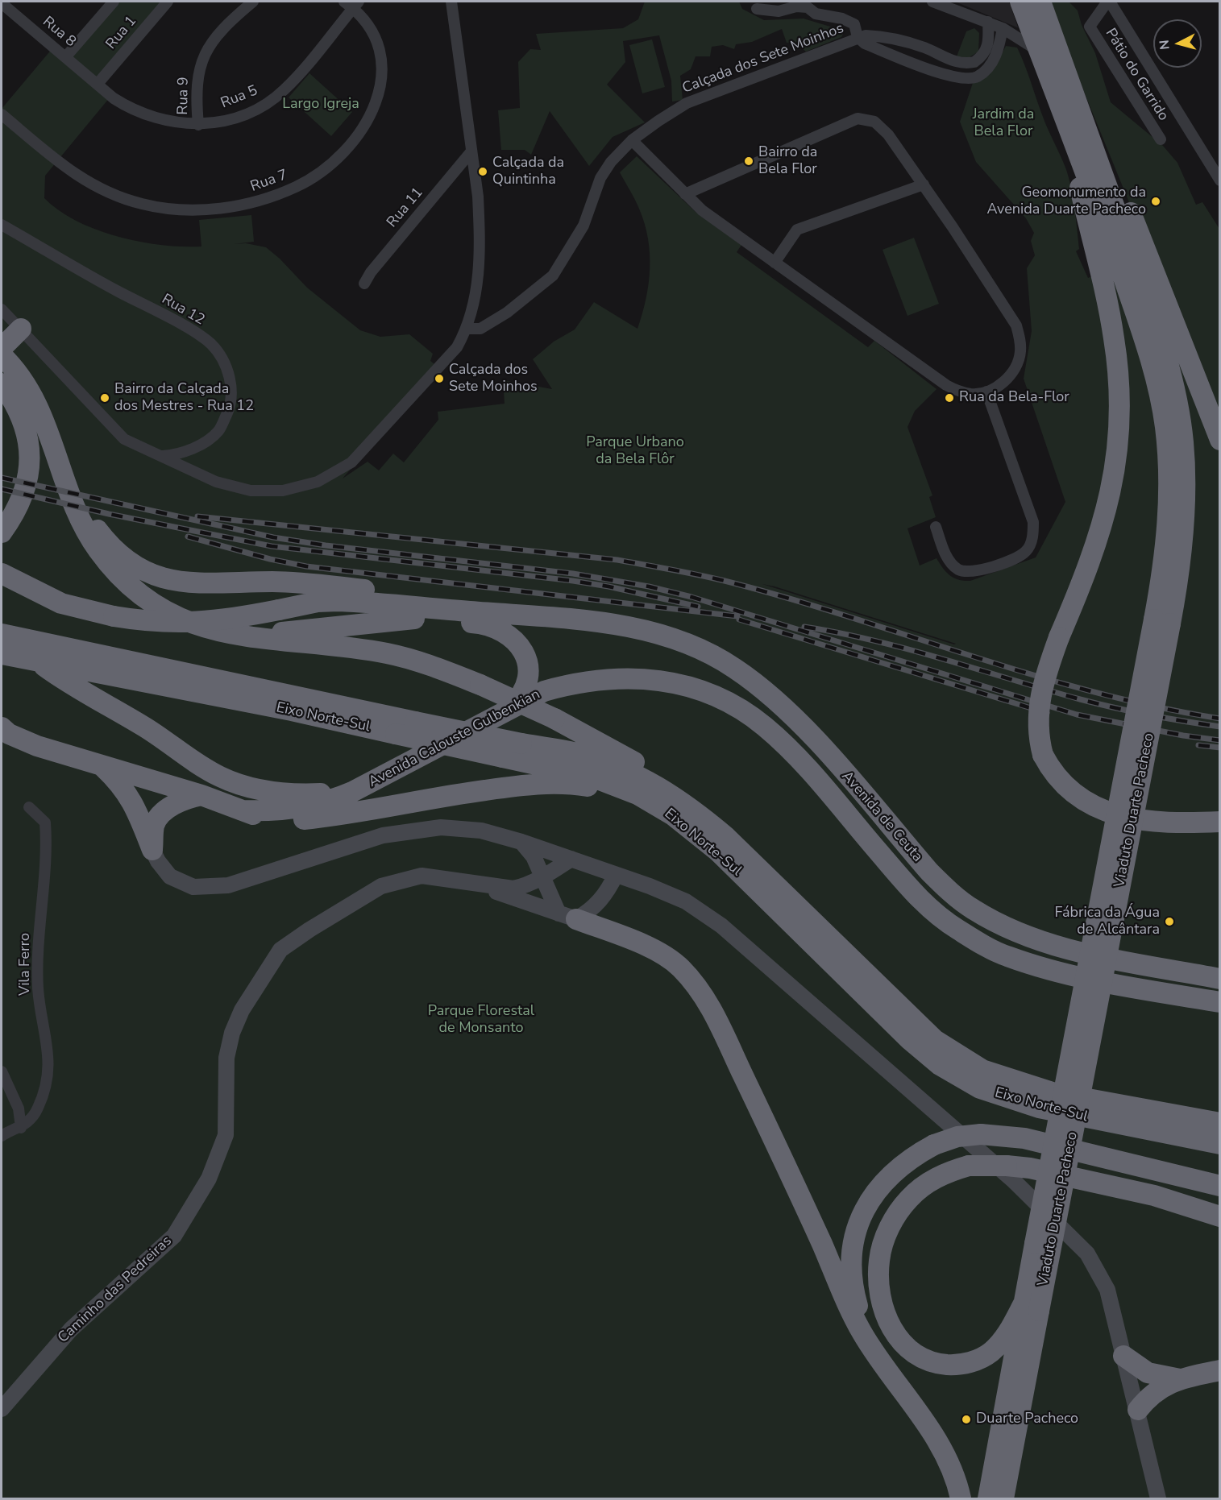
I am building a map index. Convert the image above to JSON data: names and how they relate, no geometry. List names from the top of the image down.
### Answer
{
  "streets": {
    "highway": [
      "Eixo Norte-Sul",
      "Avenida Calouste Gulbenkian",
      "Viaduto Duarte Pacheco",
      "Avenida de Ceuta"
    ],
    "main road": ["Caminho das Pedreiras"],
    "street": [
      "Rua 8",
      "Rua 1",
      "Calçada dos Sete Moinhos",
      "Pátio do Garrido",
      "Rua 9",
      "Rua 5",
      "Rua 7",
      "Rua 11",
      "Rua 12",
      "Vila Ferro"
    ]
  },
  "crossings": [
    ["Rua 8", "Rua 1"],
    ["Rua 8", "Rua 5"],
    ["Rua 1", "Rua 5"],
    ["Rua 9", "Rua 5"],
    ["Rua 5", "Rua 7"],
    ["Avenida Calouste Gulbenkian", "Avenida de Ceuta"]
  ],
  "parks": [
    "Largo Igreja",
    "Jardim da Bela Flor",
    "Parque Urbano da Bela Flôr",
    "Parque Florestal de Monsanto"
  ],
  "places": [
    "Bairro da Bela Flor",
    "Calçada da Quintinha",
    "Geomonumento da Avenida Duarte Pacheco",
    "Calçada dos Sete Moinhos",
    "Bairro da Calçada dos Mestres - Rua 12",
    "Rua da Bela-Flor",
    "Fábrica da Água de Alcântara",
    "Duarte Pacheco"
  ],
  "north": "left"
}
